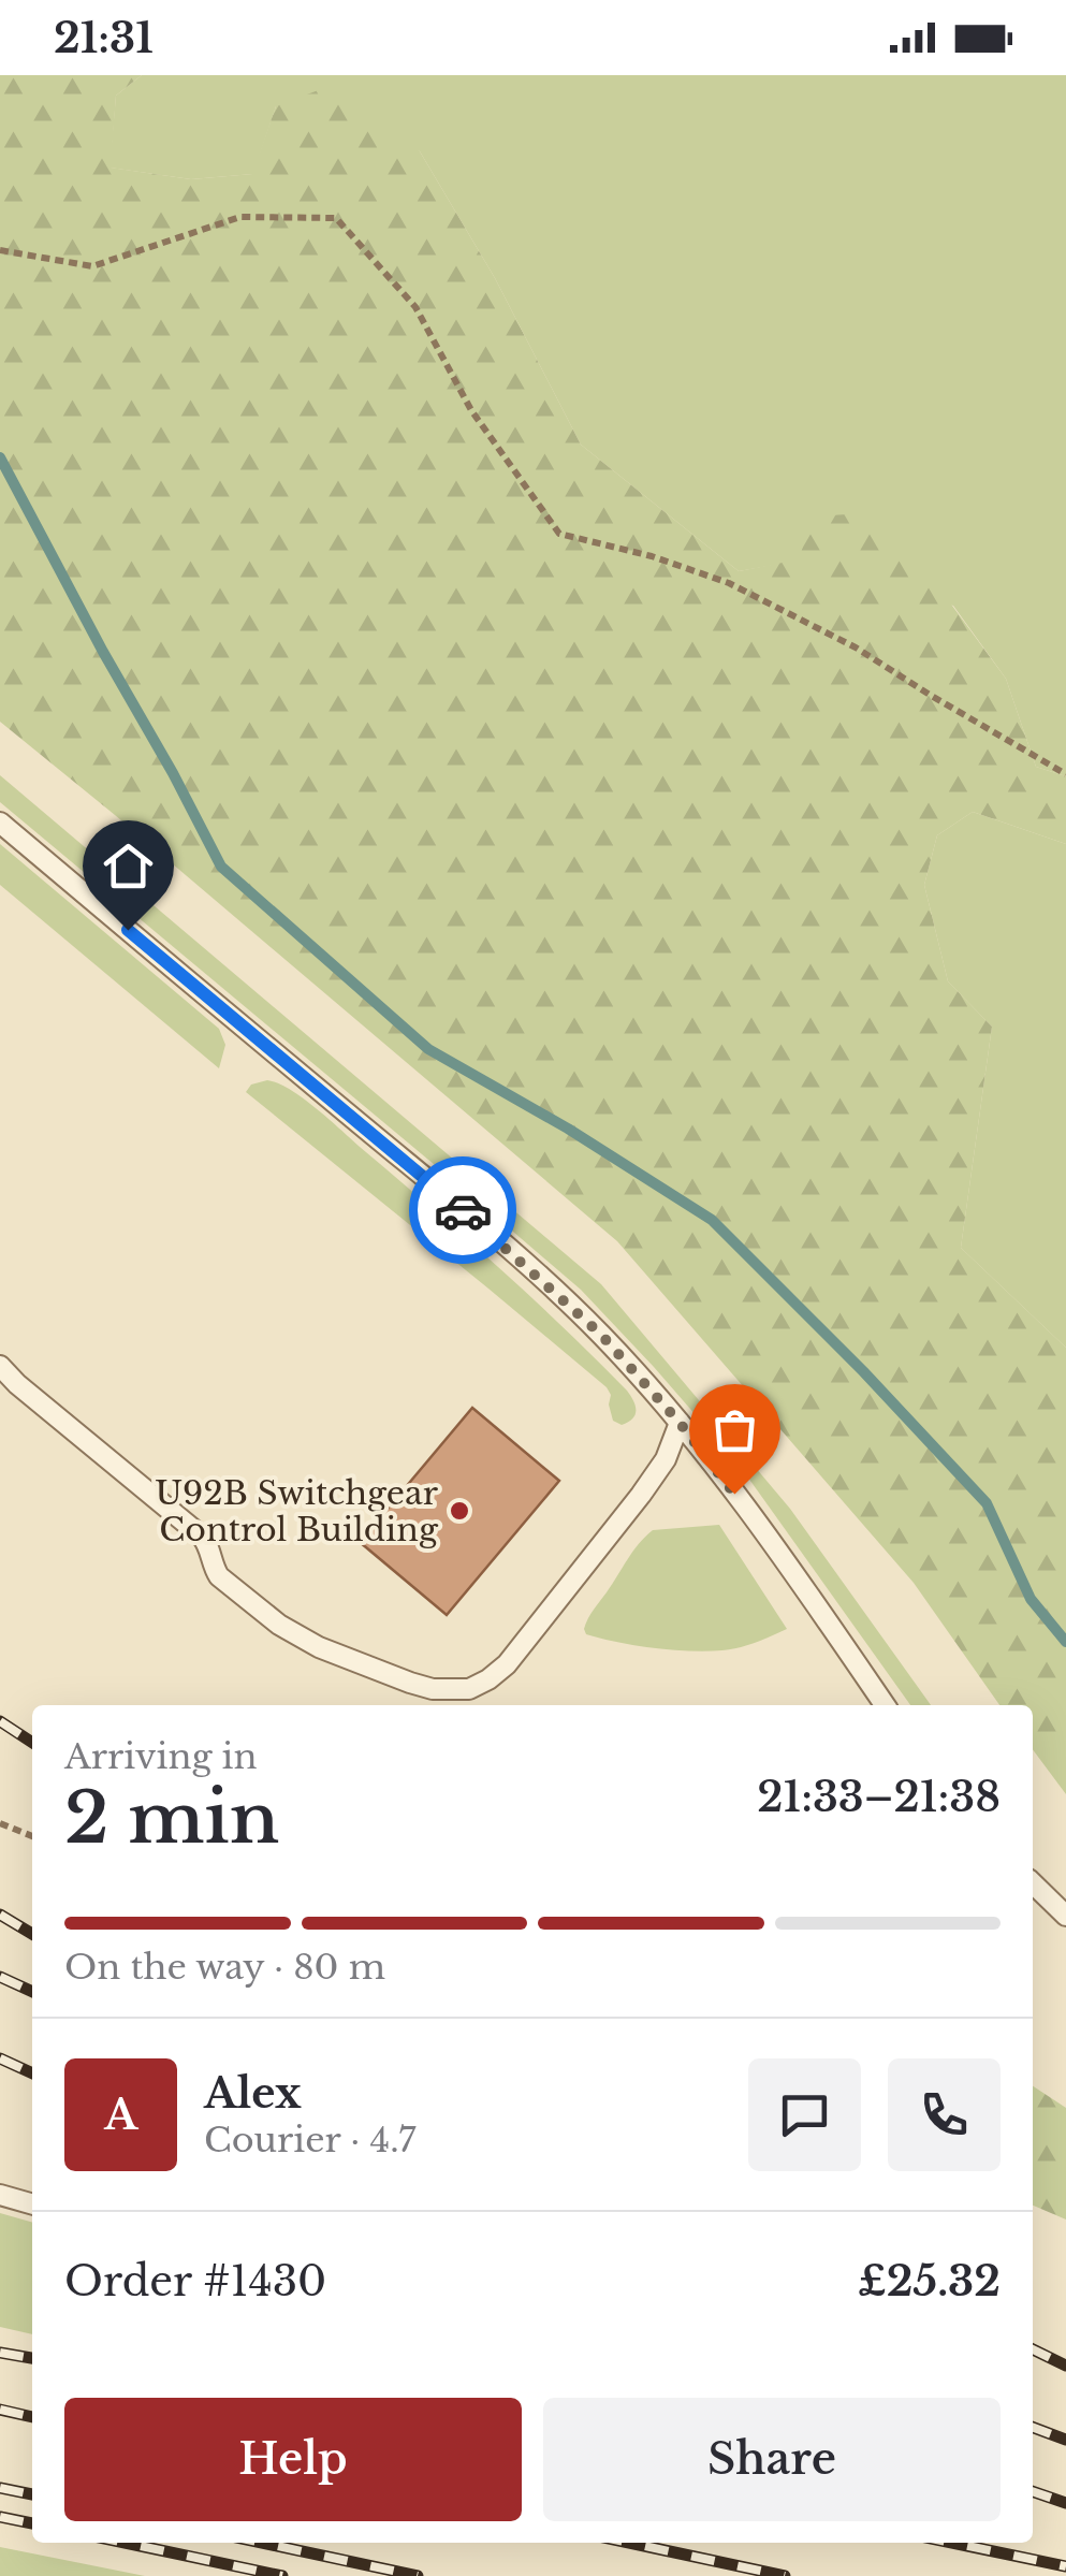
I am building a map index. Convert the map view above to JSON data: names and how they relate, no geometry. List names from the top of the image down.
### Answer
{
  "places": ["U92B Switchgear Control Building"],
  "page": {
    "status": "21:31",
    "heading": ["2 min", "Arriving in", "21:33–21:38"],
    "panel": [
      "Alex",
      "Courier · 4.7",
      "Order #1430",
      "£25.32"
    ],
    "bar": "On the way · 80 m",
    "round": "A",
    "buttons": ["Help", "Share"]
  }
}
